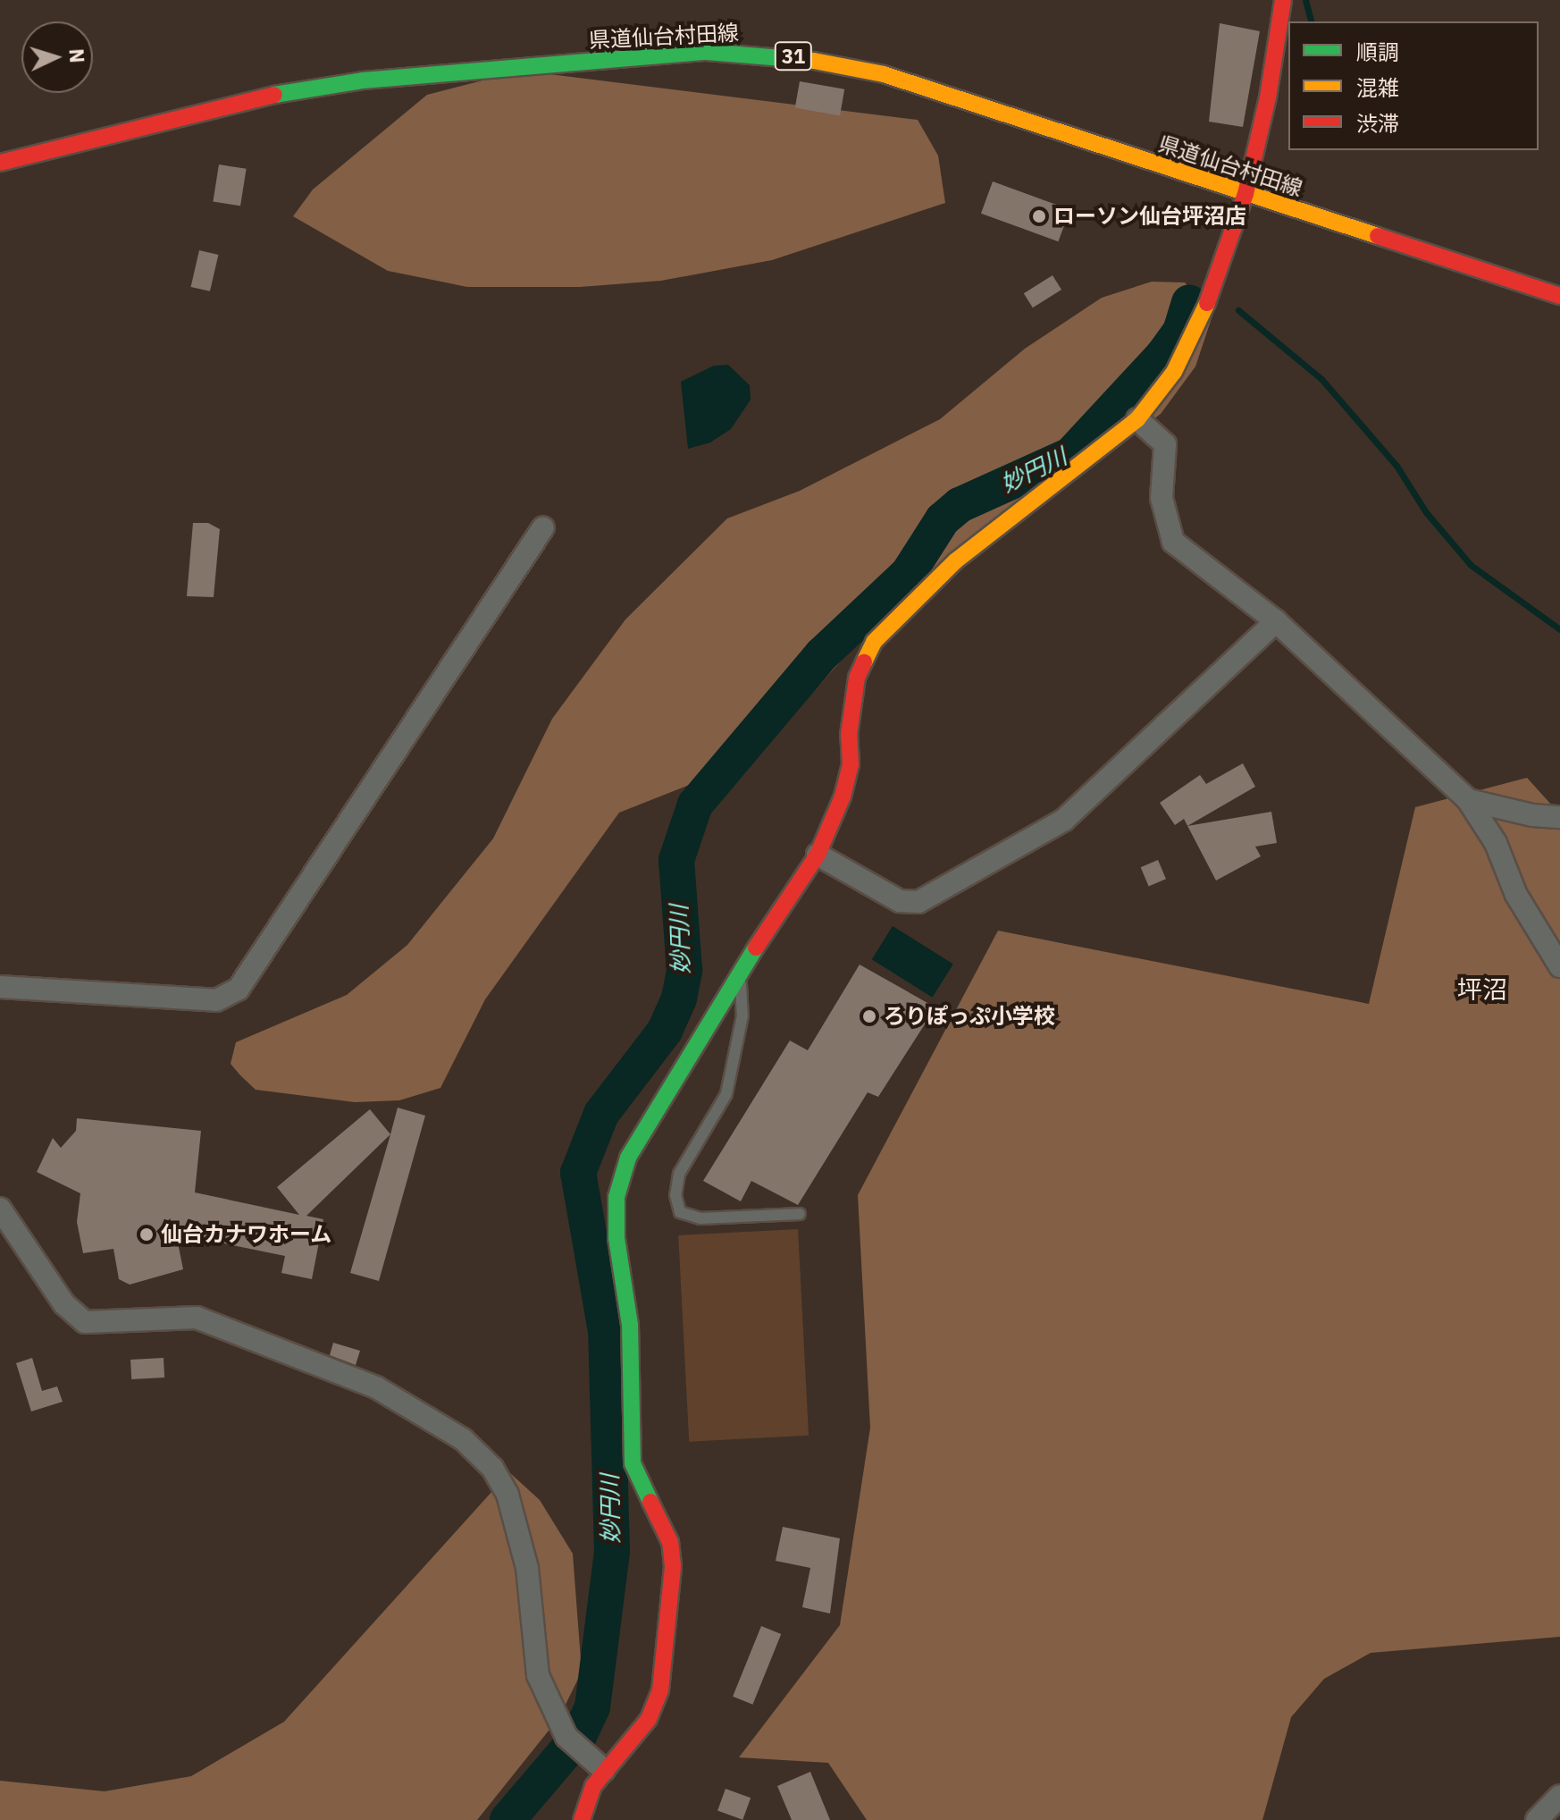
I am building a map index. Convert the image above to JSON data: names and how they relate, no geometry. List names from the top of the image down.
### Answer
{
  "streets": {
    "street": ["県道仙台村田線", "31"]
  },
  "districts": ["坪沼"],
  "water": ["妙円川"],
  "places": ["ローソン仙台坪沼店", "ろりぽっぷ小学校", "仙台カナワホーム"],
  "legend": ["順調", "混雑", "渋滞"],
  "north": "right"
}
